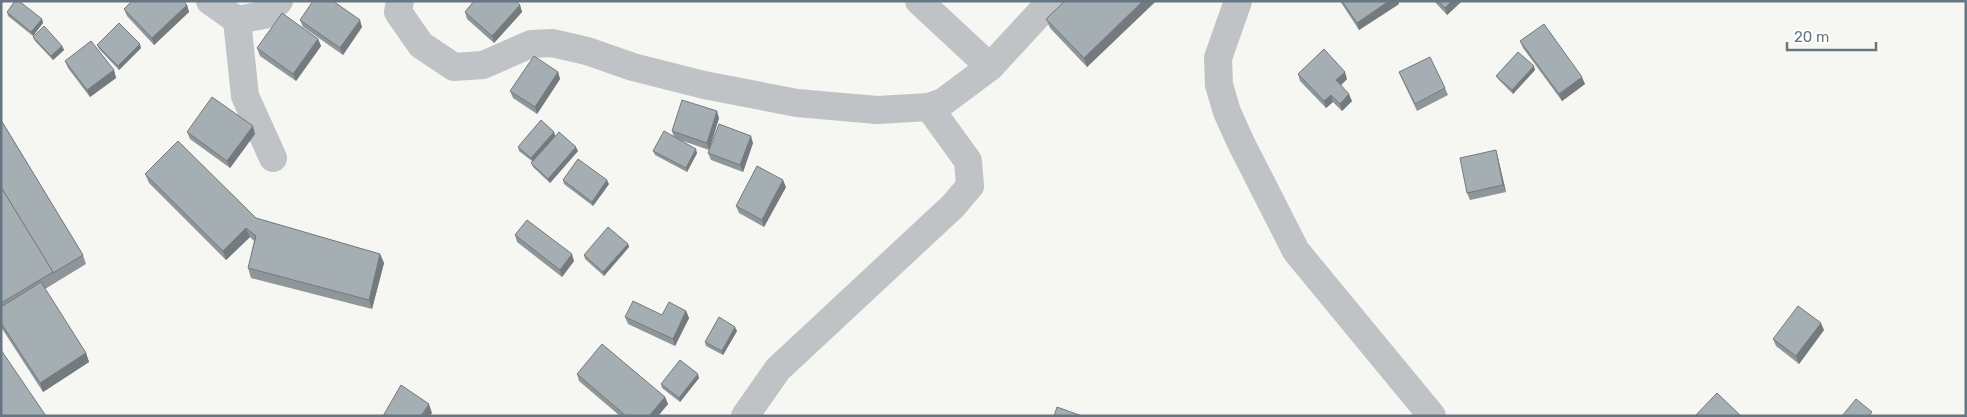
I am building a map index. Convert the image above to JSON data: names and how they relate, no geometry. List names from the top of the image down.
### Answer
{
  "scale_bar": "20 m"
}
